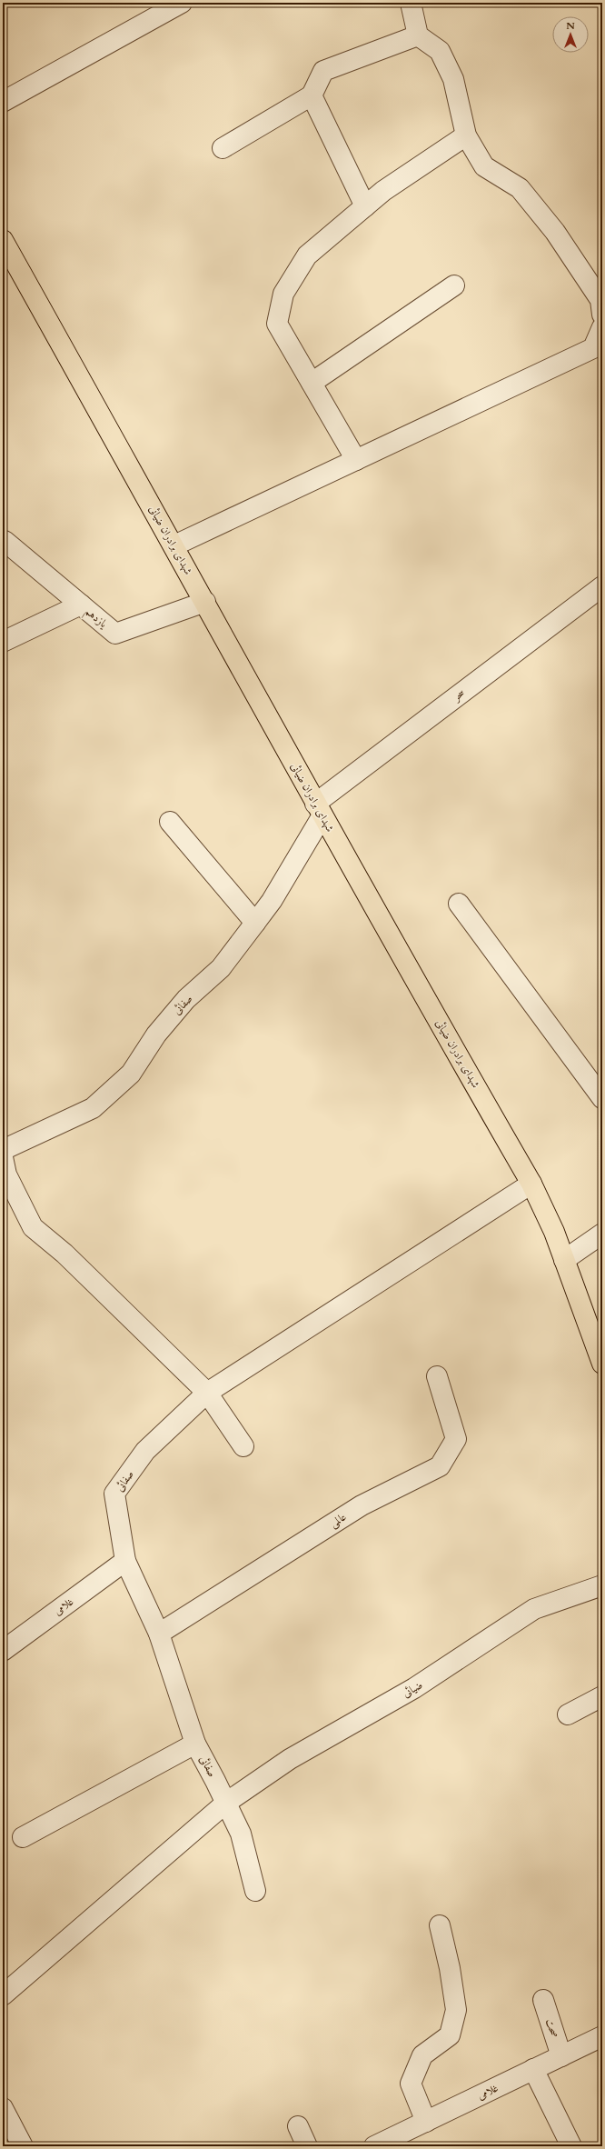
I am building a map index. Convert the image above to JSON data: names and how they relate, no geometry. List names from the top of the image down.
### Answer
{
  "streets": {
    "main road": ["شهدای برادران ضیائی"],
    "street": [
      "یازدهم",
      "سحر",
      "صفائی",
      "عالمی",
      "غلامی",
      "ضیائی",
      "صحت"
    ]
  },
  "crossings": [
    ["شهدای برادران ضیائی", "یازدهم"],
    ["شهدای برادران ضیائی", "سحر"],
    ["شهدای برادران ضیائی", "صفائی"],
    ["سحر", "صفائی"],
    ["صفائی", "عالمی"],
    ["صفائی", "غلامی"],
    ["صفائی", "ضیائی"],
    ["غلامی", "صحت"]
  ],
  "north": "top"
}
